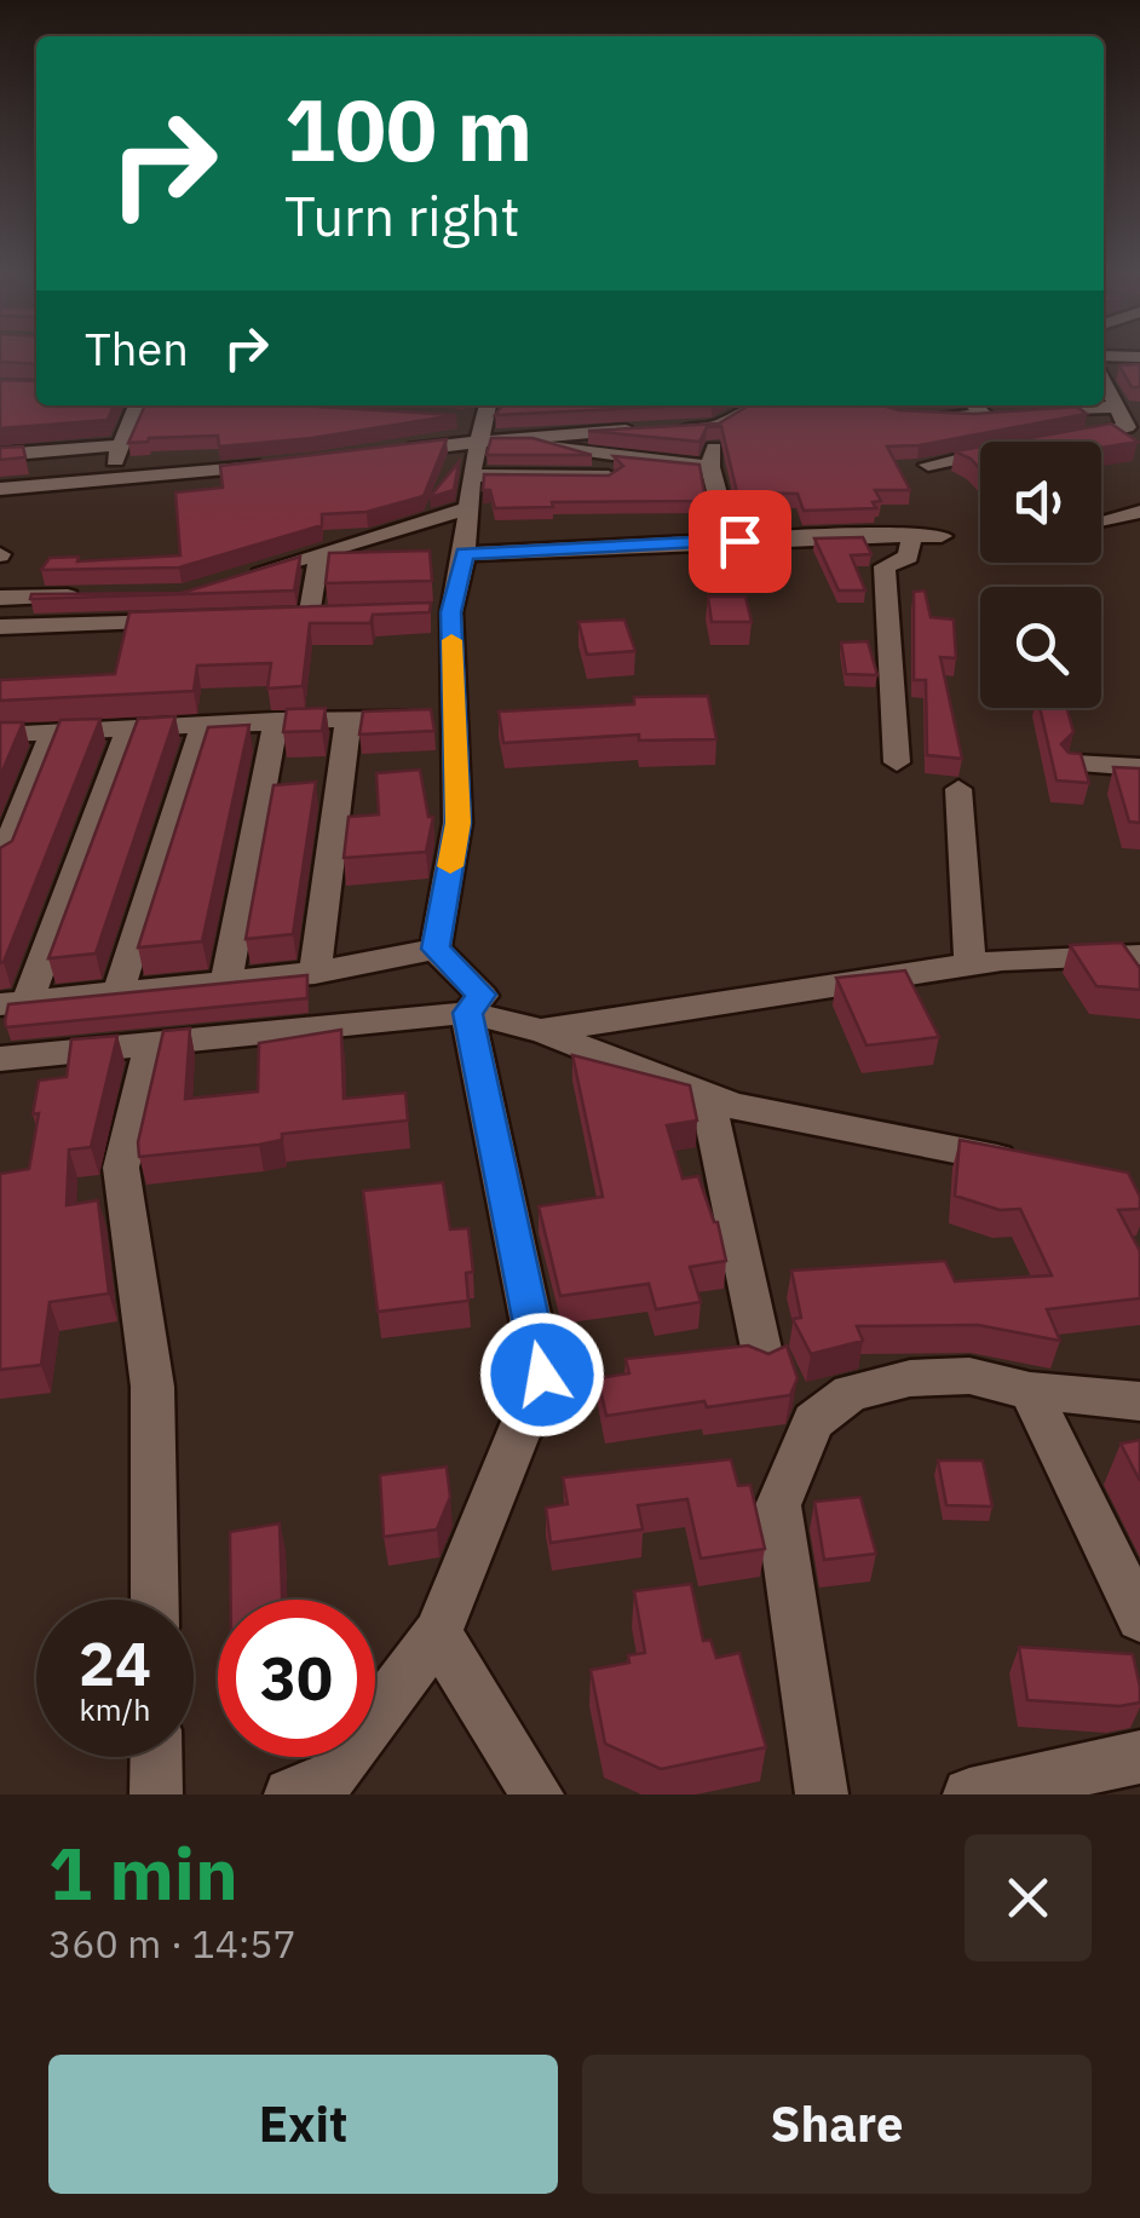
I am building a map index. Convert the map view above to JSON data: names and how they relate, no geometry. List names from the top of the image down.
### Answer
{
  "page": {
    "turn": ["100 m", "Turn right"],
    "then": "Then",
    "speed": "24 km/h",
    "limit": "30",
    "heading": ["1 min", "360 m · 14:57"],
    "buttons": ["Exit", "Share"]
  }
}
